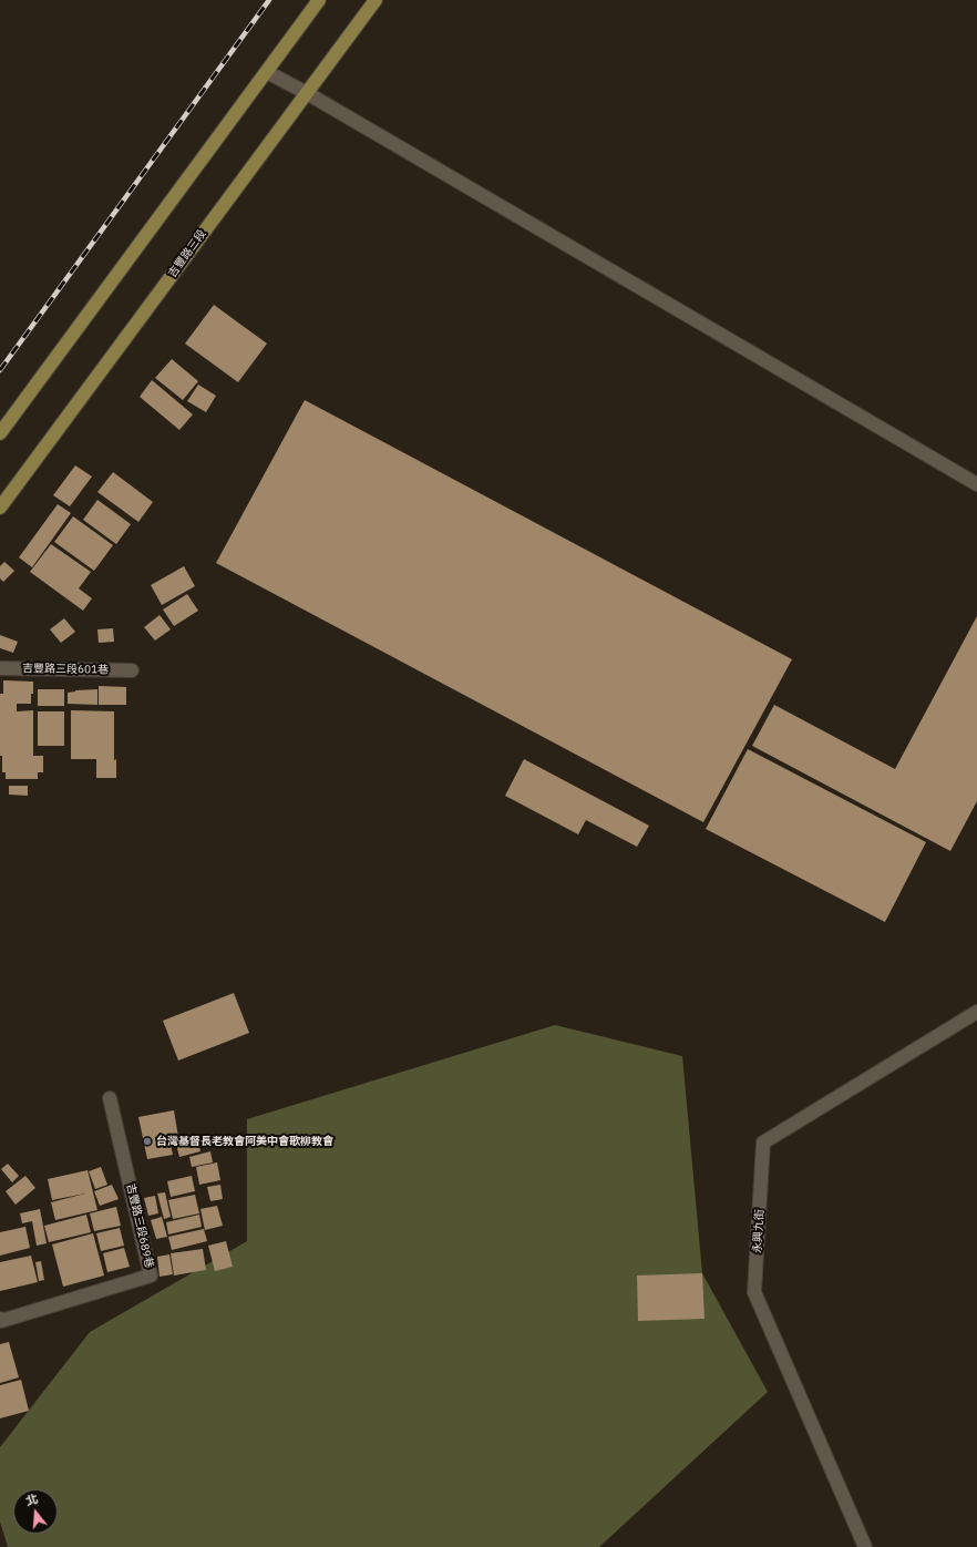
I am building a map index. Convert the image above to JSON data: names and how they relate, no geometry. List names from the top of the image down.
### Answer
{
  "streets": {
    "main road": ["吉豐路三段"],
    "street": ["吉豐路三段601巷", "吉豐路三段689巷", "永興九街"]
  },
  "places": ["台灣基督長老教會阿美中會歌柳教會"],
  "north": "top"
}
